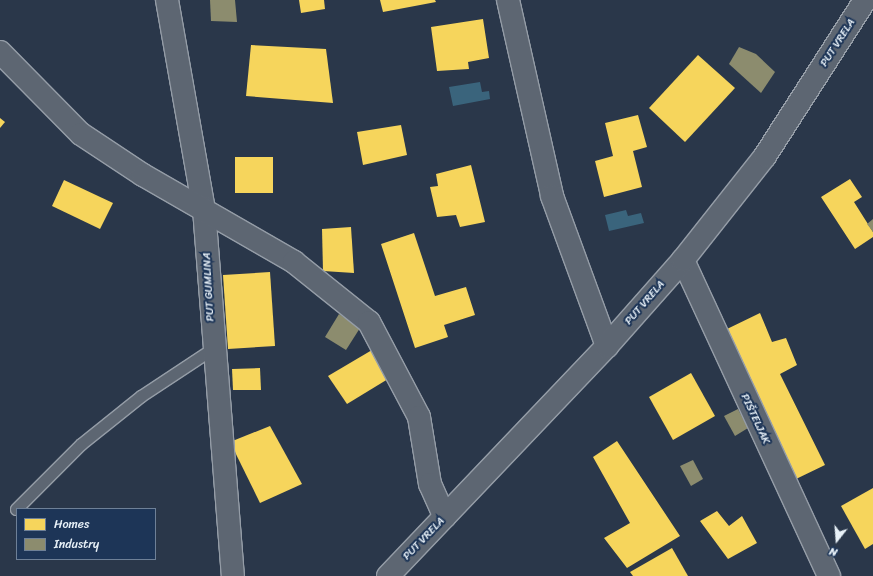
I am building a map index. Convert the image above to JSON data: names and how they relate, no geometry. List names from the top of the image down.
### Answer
{
  "streets": {
    "street": ["PUT VRELA", "PUT GUMLINA", "PIŠTELJAK"]
  },
  "crossings": [
    ["PUT VRELA", "PIŠTELJAK"]
  ],
  "legend": ["Homes", "Industry"],
  "north": "bottom"
}
